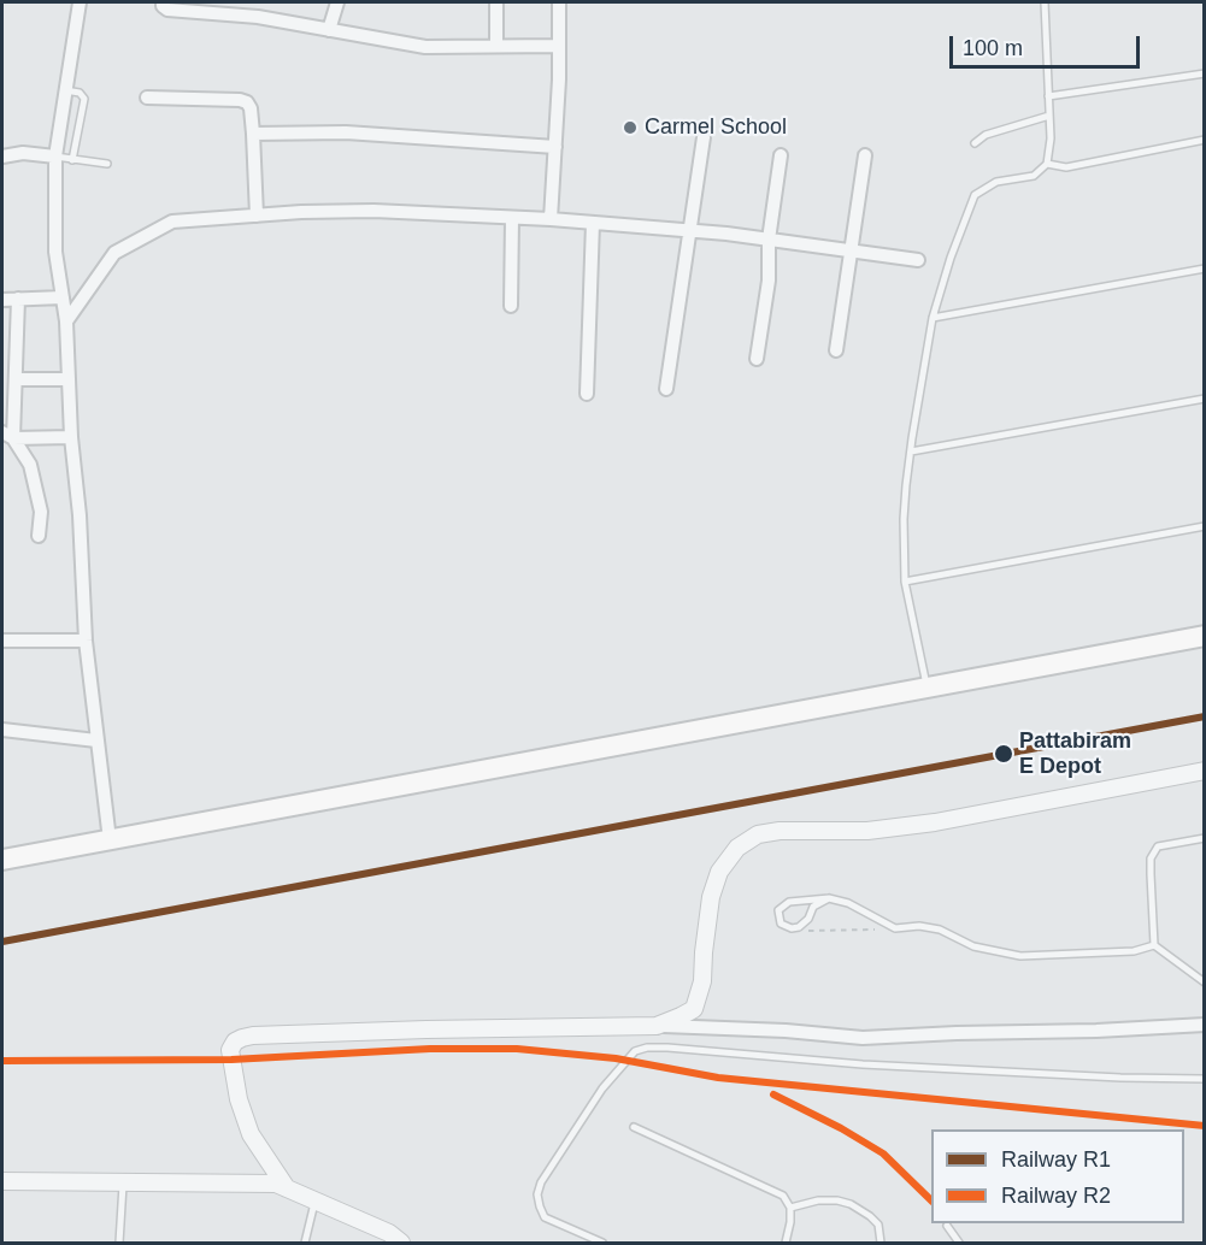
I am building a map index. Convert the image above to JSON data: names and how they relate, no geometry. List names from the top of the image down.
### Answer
{
  "places": ["Carmel School", "Pattabiram E Depot"],
  "lines": ["rail line R1", "rail line R2"],
  "legend": ["Railway R1", "Railway R2"],
  "scale_bar": "100 m"
}
